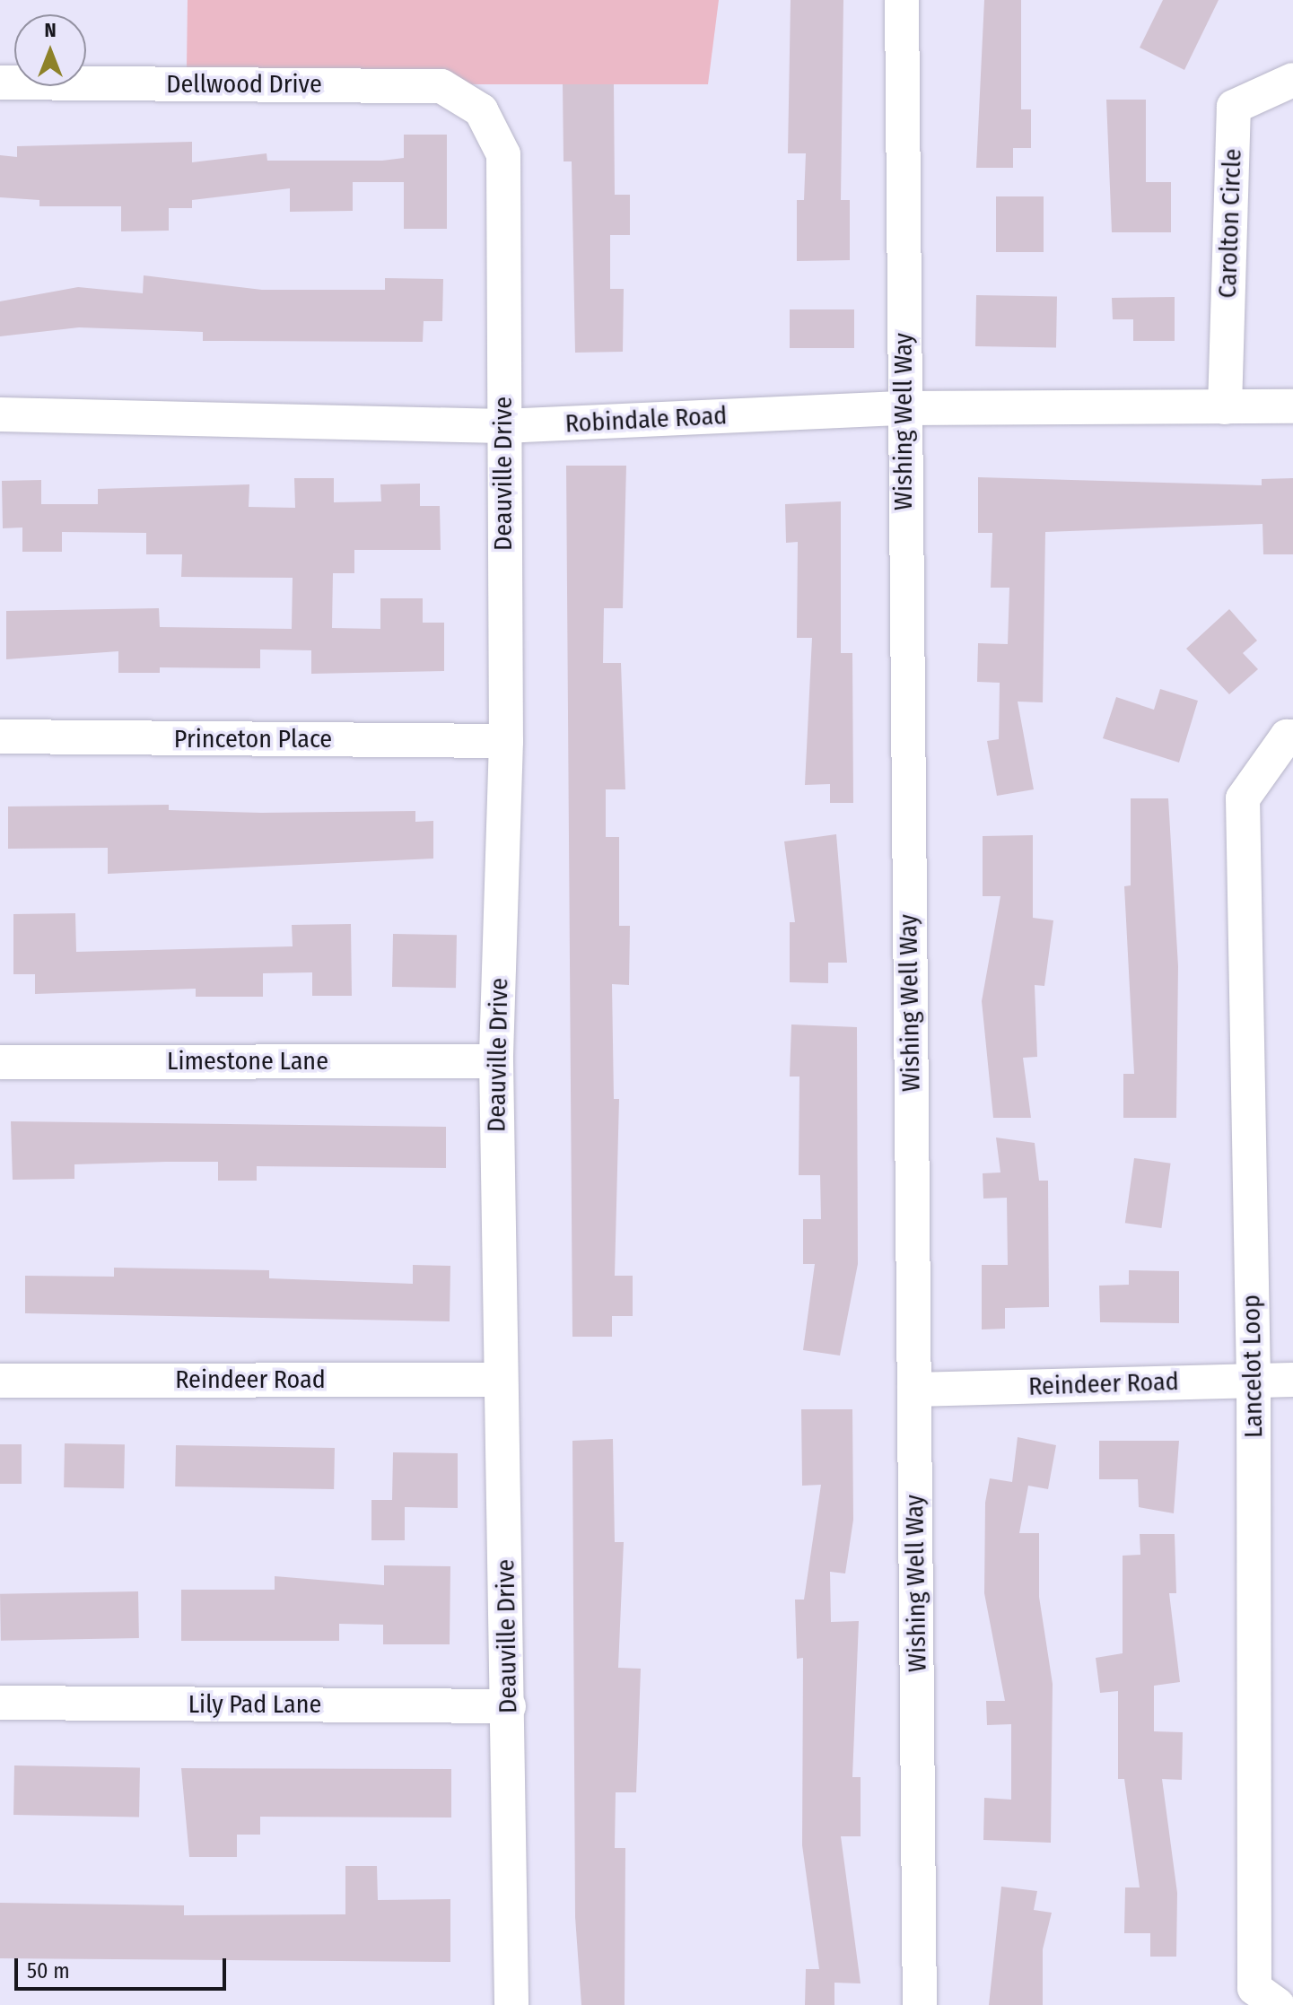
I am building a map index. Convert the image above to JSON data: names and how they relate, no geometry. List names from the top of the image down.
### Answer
{
  "streets": {
    "street": [
      "Dellwood Drive",
      "Carolton Circle",
      "Robindale Road",
      "Wishing Well Way",
      "Deauville Drive",
      "Princeton Place",
      "Limestone Lane",
      "Lancelot Loop",
      "Reindeer Road",
      "Lily Pad Lane"
    ]
  },
  "crossings": [
    ["Dellwood Drive", "Deauville Drive"],
    ["Carolton Circle", "Robindale Road"],
    ["Robindale Road", "Wishing Well Way"],
    ["Robindale Road", "Deauville Drive"],
    ["Wishing Well Way", "Reindeer Road"],
    ["Deauville Drive", "Princeton Place"],
    ["Deauville Drive", "Limestone Lane"],
    ["Deauville Drive", "Reindeer Road"],
    ["Deauville Drive", "Lily Pad Lane"],
    ["Lancelot Loop", "Reindeer Road"]
  ],
  "scale_bar": "50 m",
  "north": "top"
}
